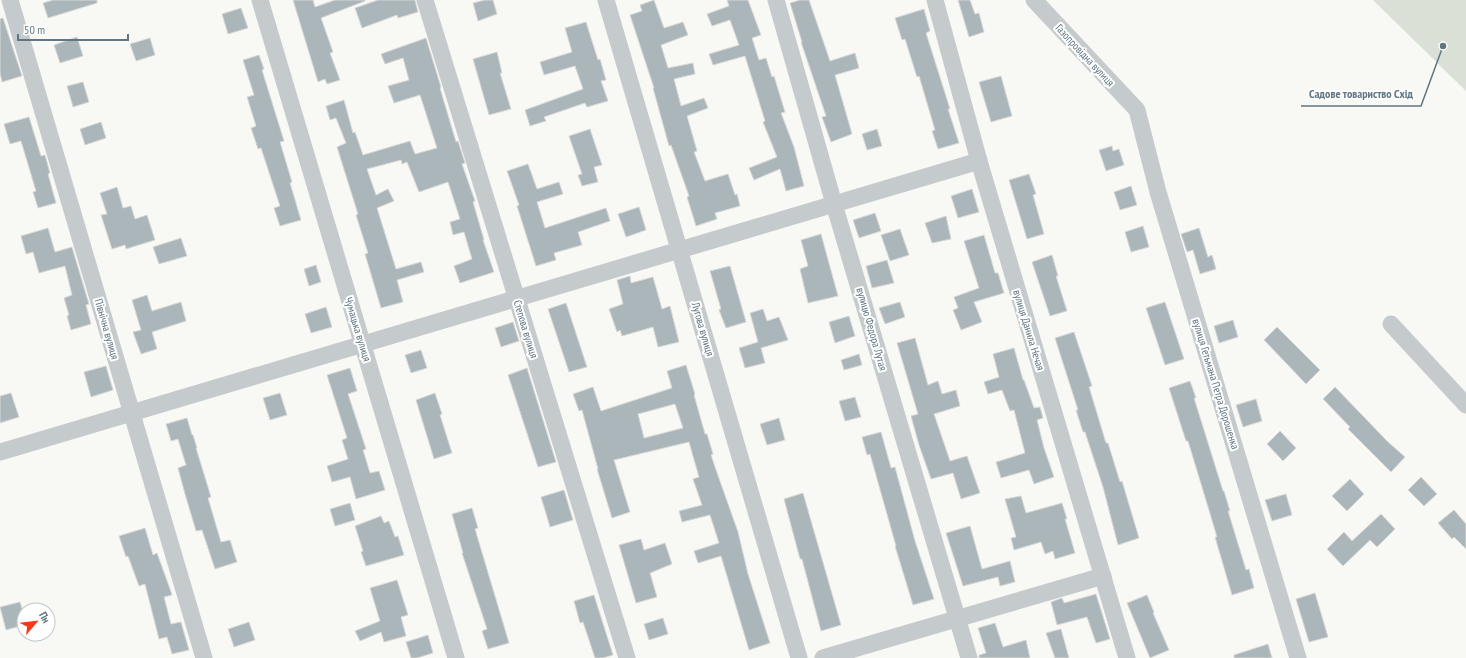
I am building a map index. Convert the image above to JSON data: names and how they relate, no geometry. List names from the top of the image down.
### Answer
{
  "streets": {
    "street": [
      "Газопровідна вулиця",
      "Північна вулиця",
      "Чумацька вулиця",
      "Степова вулиця",
      "Лугова вулиця",
      "вулицю Федора Лутая",
      "вулиця Данила Нечая",
      "вулиця Гетьмана Петра Дорошенка"
    ]
  },
  "crossings": [
    ["Газопровідна вулиця", "вулиця Гетьмана Петра Дорошенка"]
  ],
  "places": ["Садове товариство Схід"],
  "scale_bar": "50 m",
  "north": "top right"
}
